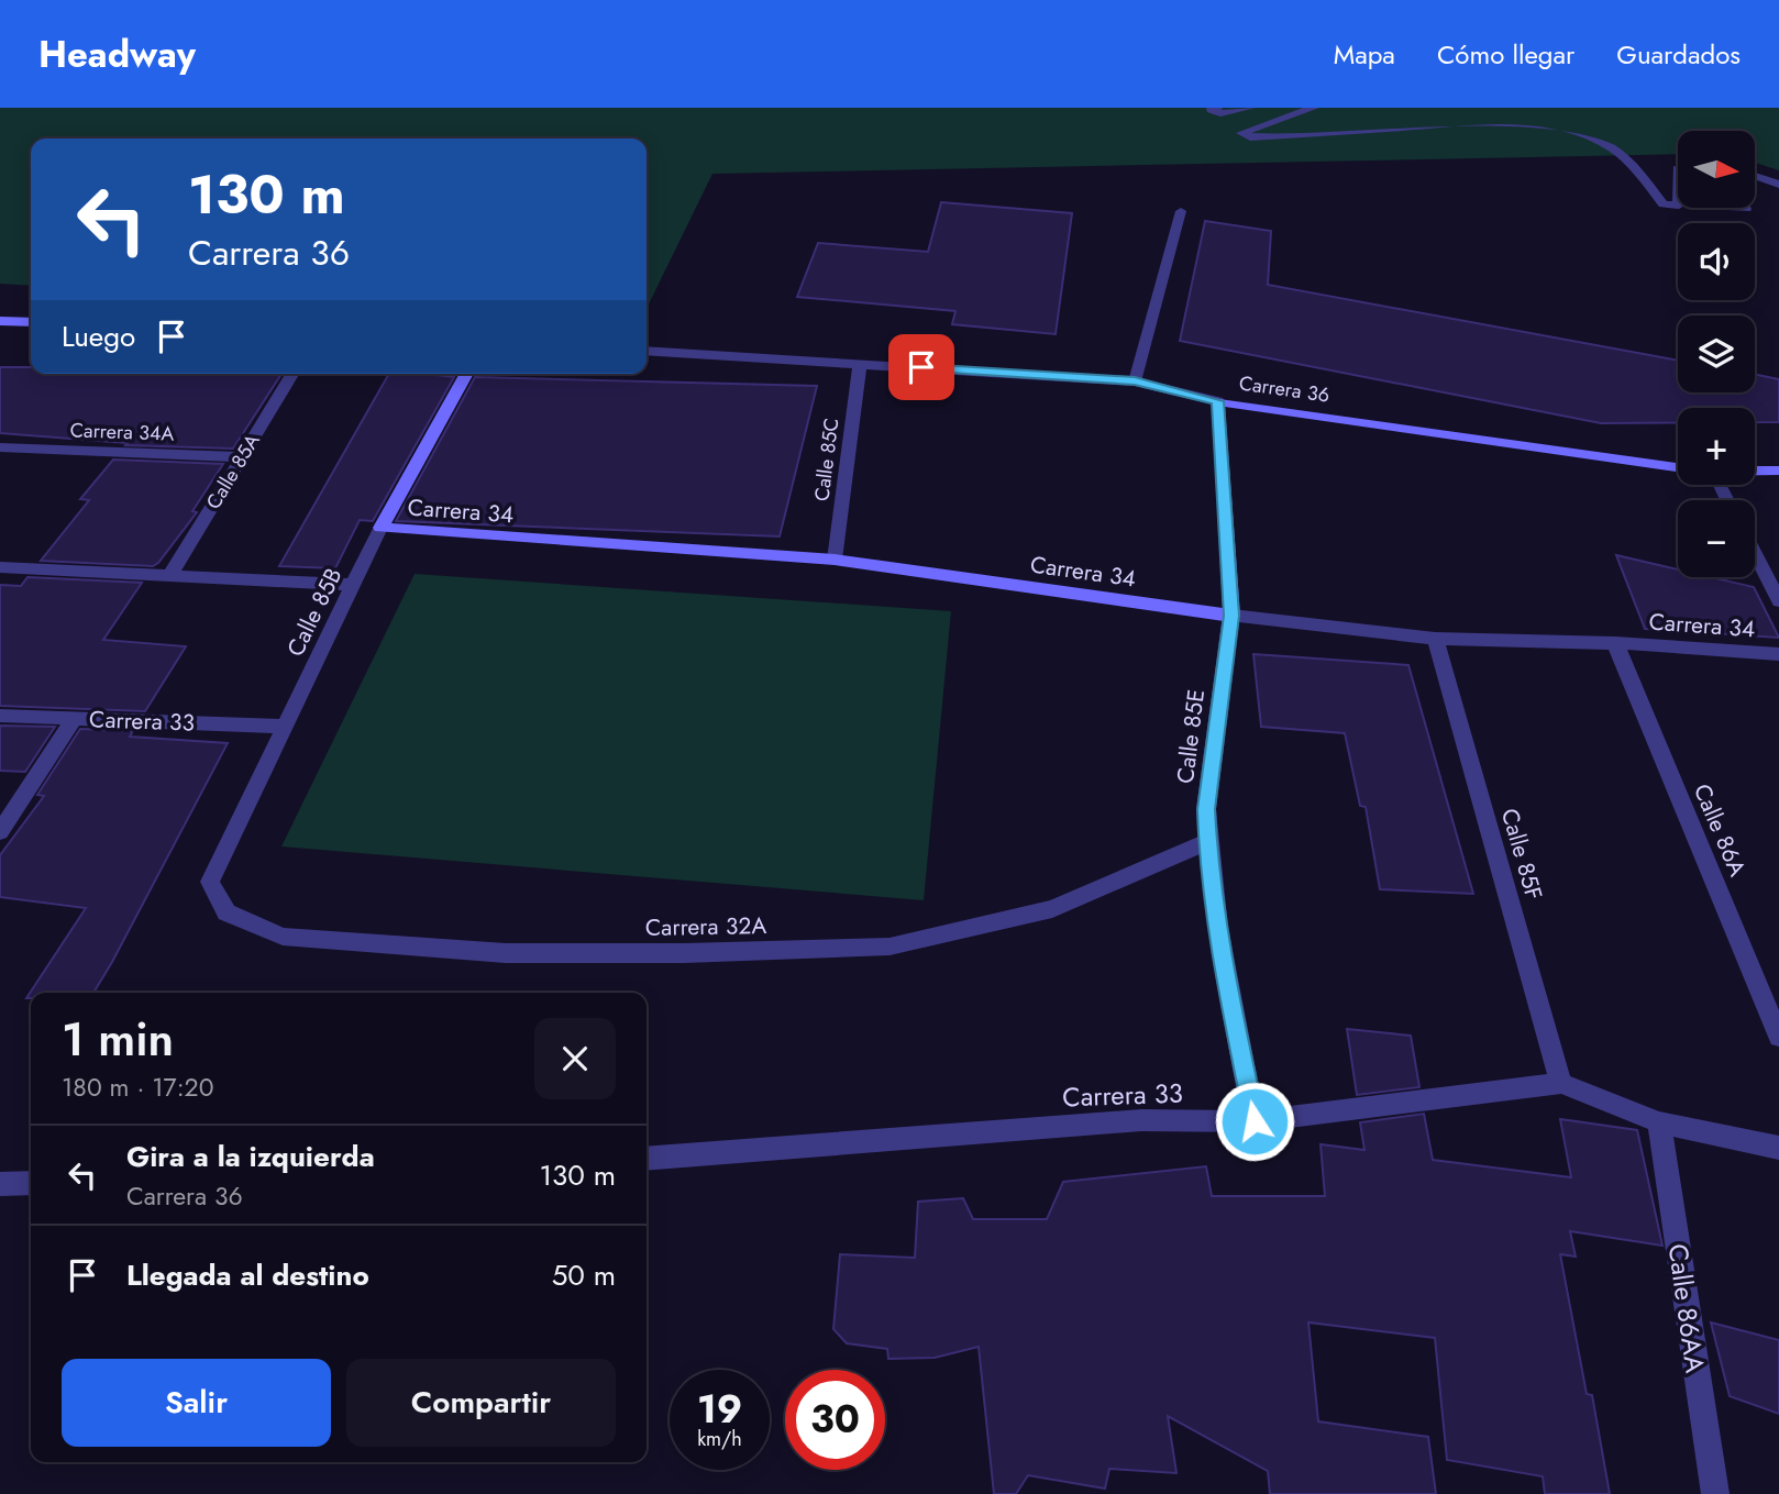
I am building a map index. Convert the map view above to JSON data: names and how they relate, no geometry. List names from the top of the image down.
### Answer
{
  "streets": {
    "street": [
      "Carrera 36",
      "Carrera 34A",
      "Calle 85C",
      "Calle 85A",
      "Carrera 34",
      "Calle 85B",
      "Carrera 33",
      "Calle 85E",
      "Calle 86A",
      "Calle 85F",
      "Carrera 32A",
      "Calle 86AA"
    ]
  },
  "crossings": [
    ["Carrera 36", "Calle 85C"],
    ["Carrera 36", "Calle 85E"],
    ["Carrera 34A", "Calle 85A"],
    ["Calle 85C", "Carrera 34"],
    ["Carrera 34", "Calle 85B"],
    ["Carrera 34", "Calle 85E"],
    ["Carrera 34", "Calle 86A"],
    ["Carrera 34", "Calle 85F"],
    ["Calle 85B", "Carrera 33"],
    ["Calle 85B", "Carrera 32A"],
    ["Carrera 33", "Calle 85E"],
    ["Carrera 33", "Calle 85F"],
    ["Carrera 33", "Calle 86AA"],
    ["Calle 85E", "Carrera 32A"]
  ],
  "north": "right",
  "page": {
    "header": "Headway",
    "nav": ["Mapa", "Cómo llegar", "Guardados"],
    "map_buttons": ["+", "−"],
    "turn": ["130 m", "Carrera 36"],
    "then": "Luego",
    "heading": ["1 min", "180 m · 17:20"],
    "list": [
      {
        "name": "Gira a la izquierda",
        "note": "Carrera 36",
        "value": "130 m"
      },
      {
        "name": "Llegada al destino",
        "value": "50 m"
      }
    ],
    "buttons": ["Salir", "Compartir"],
    "speed": "19 km/h",
    "limit": "30"
  }
}
